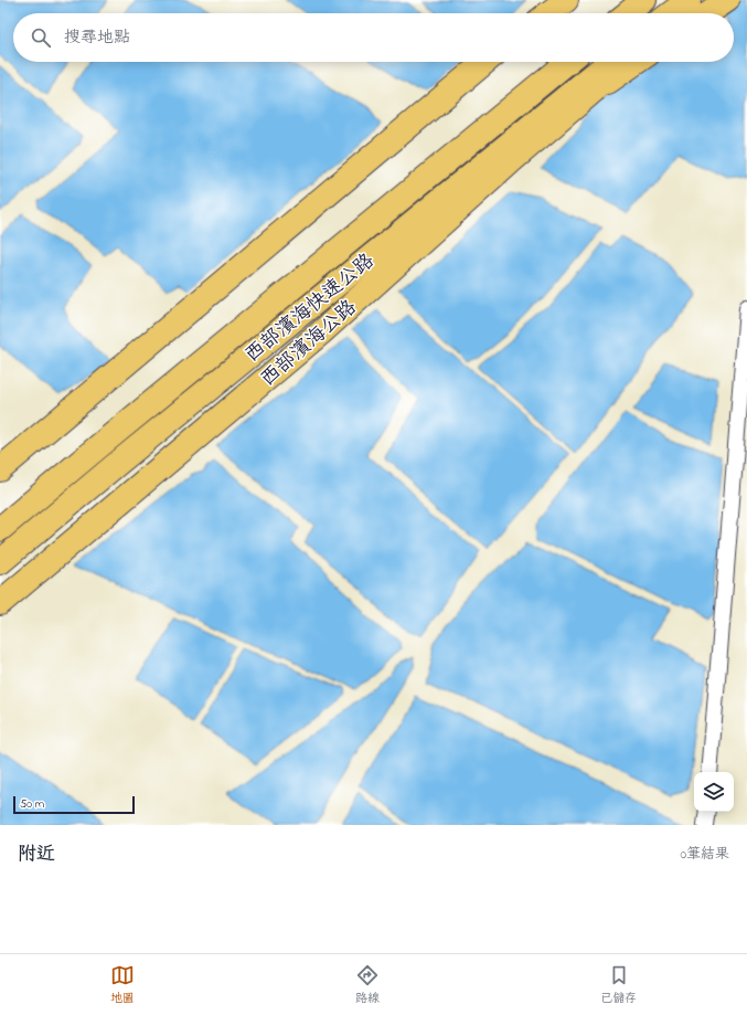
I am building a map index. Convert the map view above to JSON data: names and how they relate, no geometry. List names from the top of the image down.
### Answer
{
  "streets": {
    "main road": ["西部濱海快速公路", "西部濱海公路"]
  },
  "scale_bar": "50 m",
  "page": {
    "search": "搜尋地點",
    "scale": "50 m",
    "heading": ["附近", "0筆結果"],
    "nav": ["地圖", "路線", "已儲存"]
  }
}
